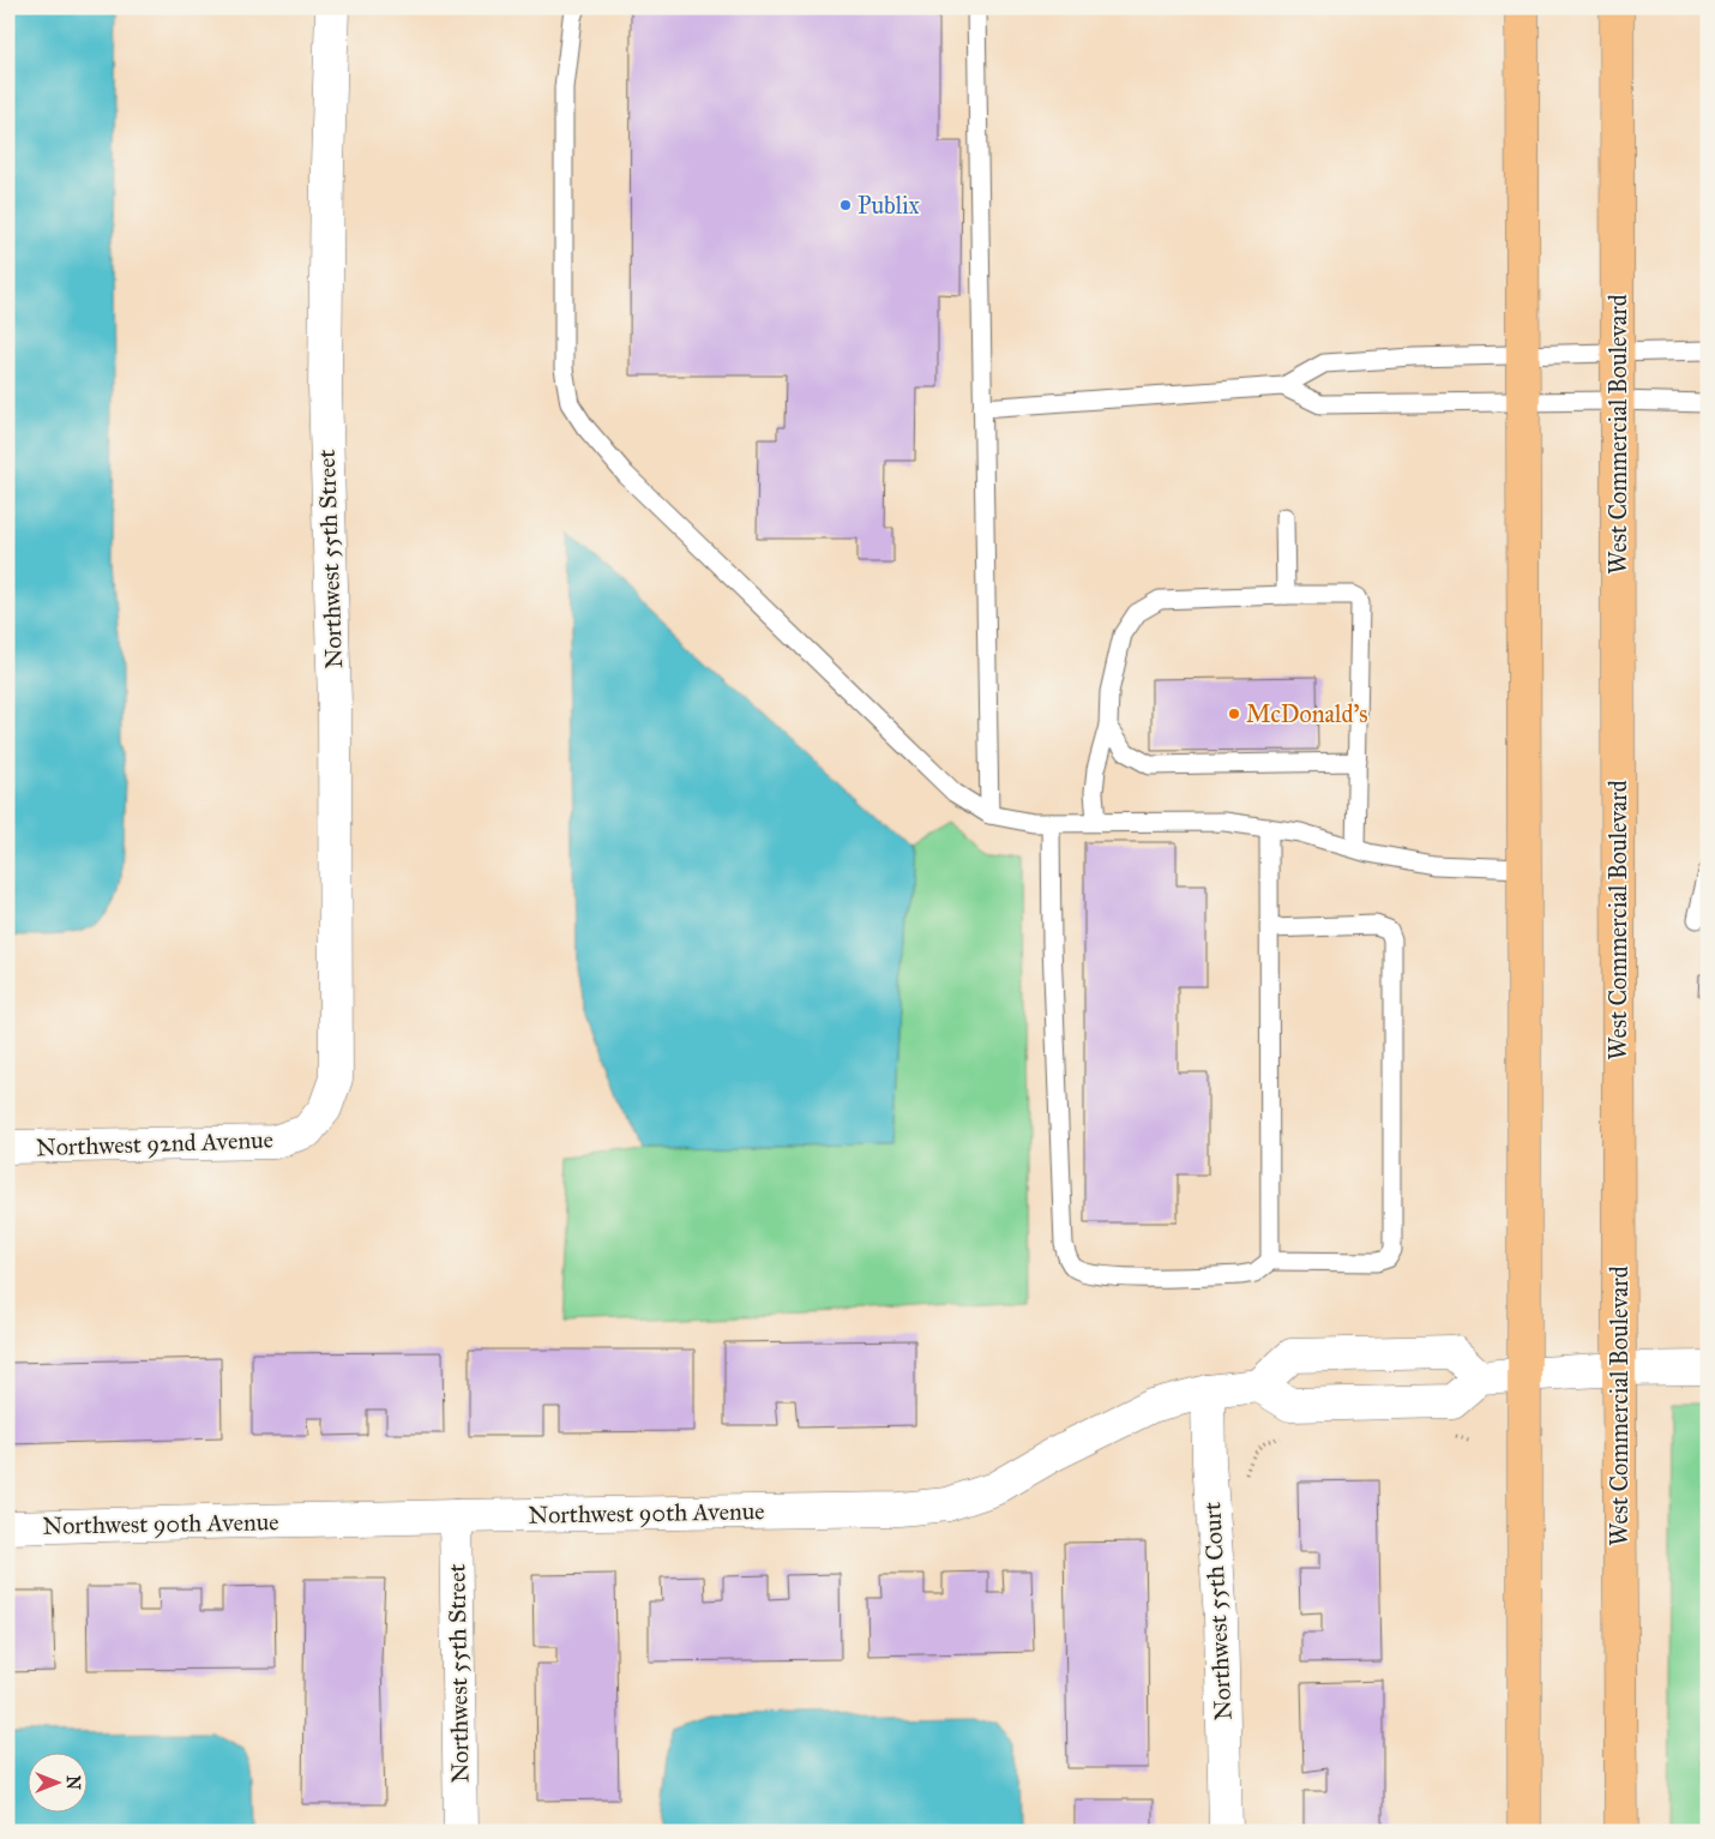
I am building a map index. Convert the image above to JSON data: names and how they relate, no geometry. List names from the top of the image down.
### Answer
{
  "streets": {
    "highway": ["West Commercial Boulevard"],
    "street": [
      "Northwest 55th Street",
      "Northwest 92nd Avenue",
      "Northwest 90th Avenue",
      "Northwest 55th Court"
    ]
  },
  "crossings": [
    ["Northwest 55th Street", "Northwest 92nd Avenue"],
    ["Northwest 55th Street", "Northwest 90th Avenue"],
    ["Northwest 90th Avenue", "Northwest 55th Court"]
  ],
  "places": ["Publix", "McDonald's"],
  "north": "right"
}
